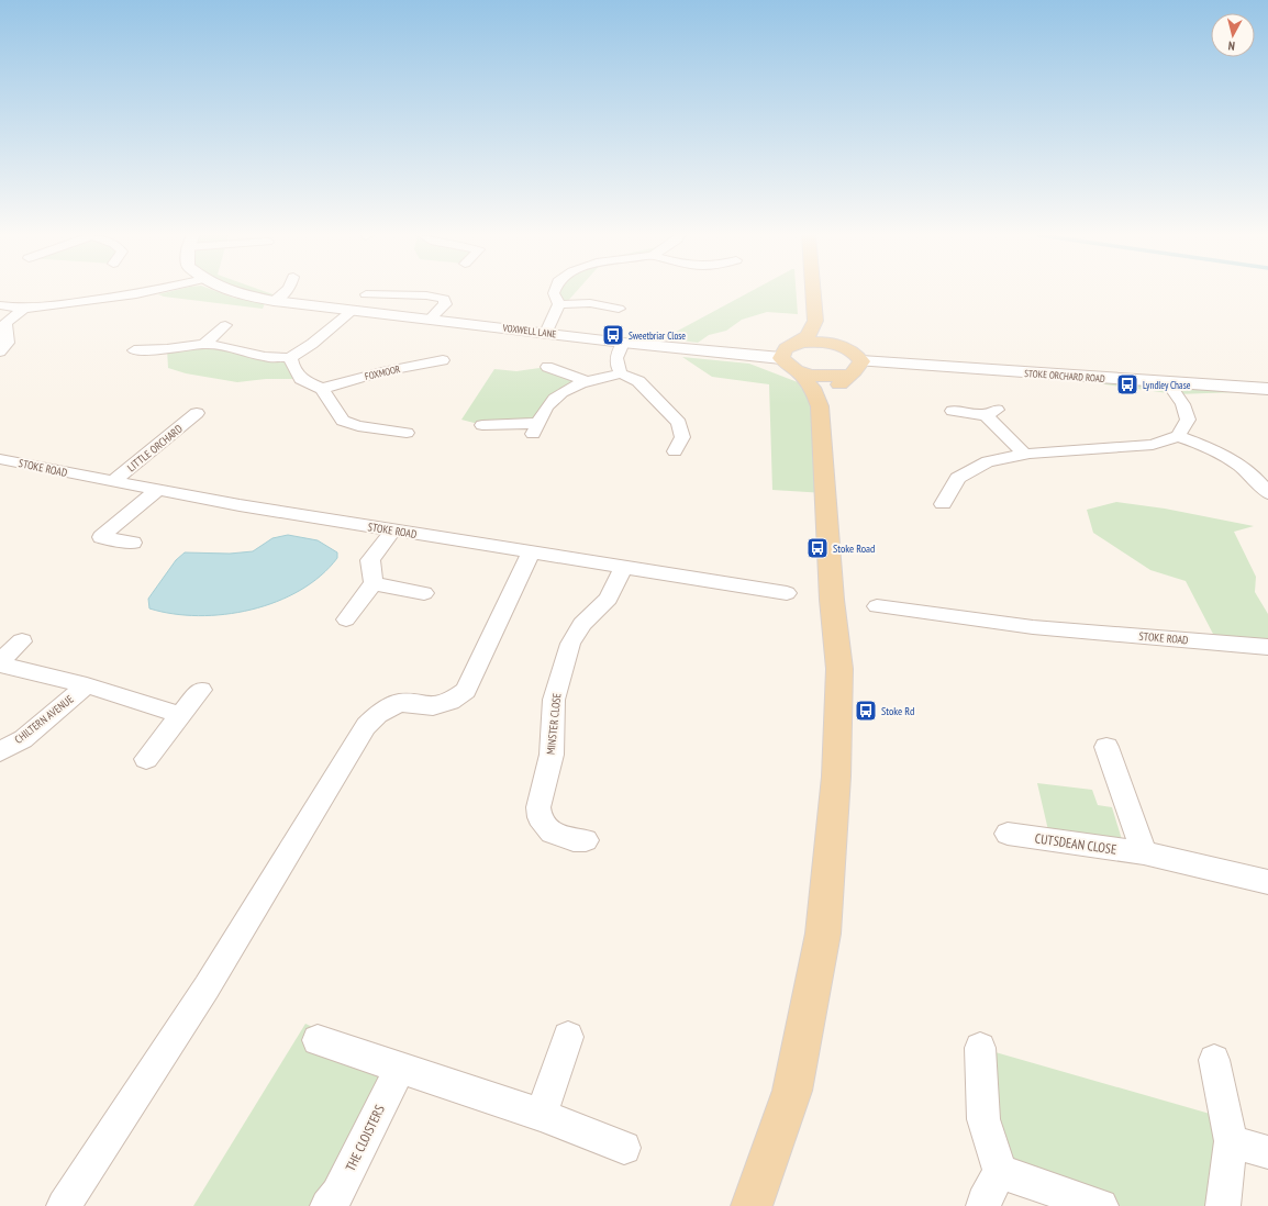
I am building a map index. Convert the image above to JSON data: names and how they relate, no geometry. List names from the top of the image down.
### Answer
{
  "streets": {
    "street": [
      "VOXWELL LANE",
      "FOXMOOR",
      "STOKE ORCHARD ROAD",
      "LITTLE ORCHARD",
      "STOKE ROAD",
      "CHILTERN AVENUE",
      "MINSTER CLOSE",
      "CUTSDEAN CLOSE",
      "THE CLOISTERS"
    ]
  },
  "crossings": [
    ["LITTLE ORCHARD", "STOKE ROAD"],
    ["STOKE ROAD", "MINSTER CLOSE"]
  ],
  "places": {
    "bus stop": [
      "Sweetbriar Close",
      "Lyndley Chase",
      "Stoke Road",
      "Stoke Rd"
    ]
  },
  "north": "bottom"
}
